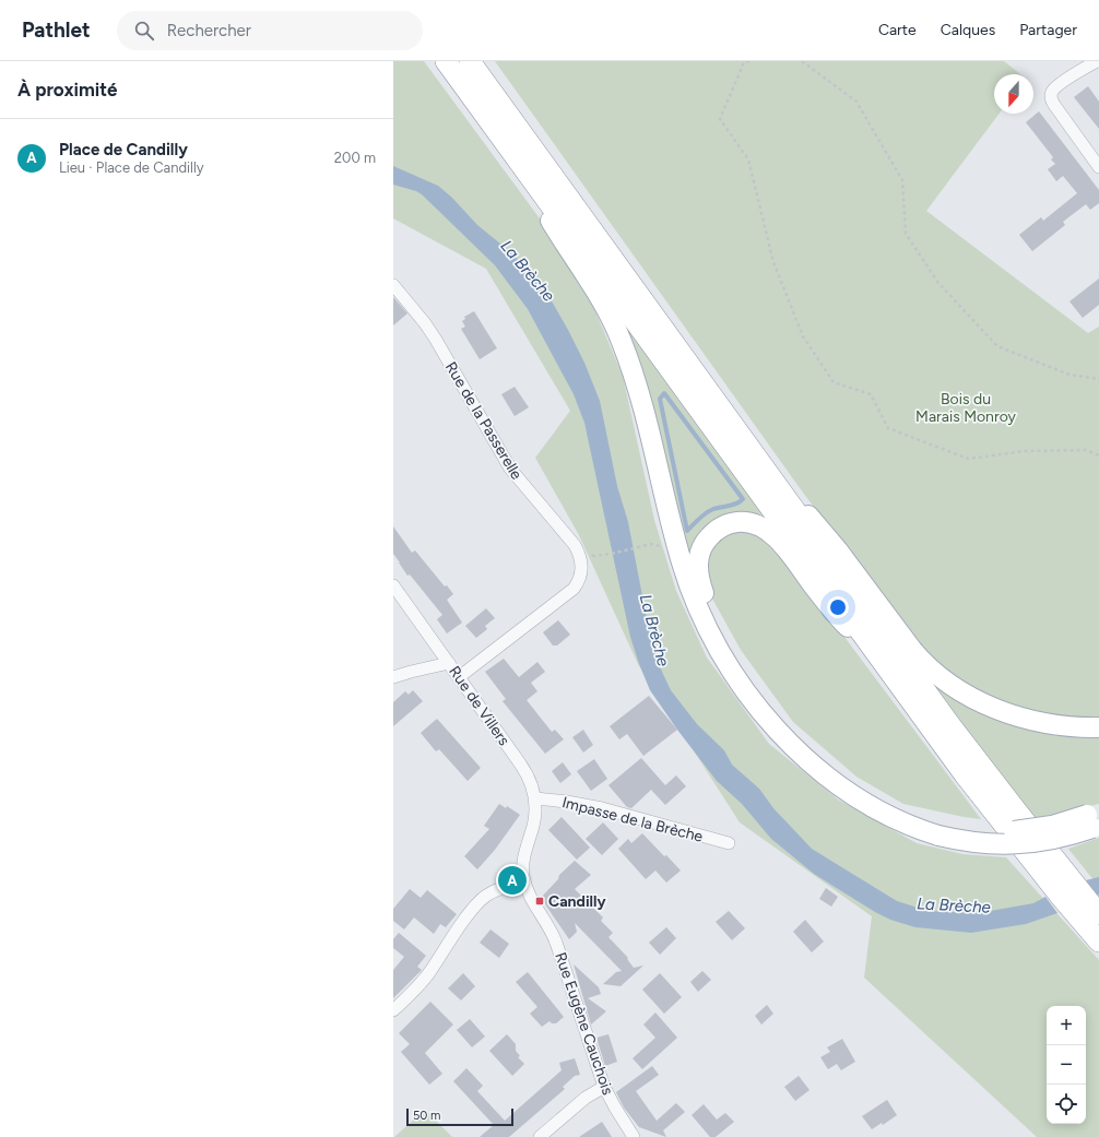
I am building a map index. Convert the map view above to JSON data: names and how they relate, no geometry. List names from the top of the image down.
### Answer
{
  "streets": {
    "street": [
      "Rue de la Passerelle",
      "Rue de Villers",
      "Impasse de la Brèche",
      "Rue Eugène Cauchois"
    ]
  },
  "crossings": [
    ["Rue de Villers", "Impasse de la Brèche"],
    ["Rue de Villers", "Rue Eugène Cauchois"]
  ],
  "water": ["La Brèche"],
  "parks": ["Bois du Marais Monroy"],
  "places": {
    "transit": ["Candilly"]
  },
  "scale_bar": "50 m",
  "north": "bottom",
  "page": {
    "header": "Pathlet",
    "search": "Rechercher",
    "nav": ["Carte", "Calques", "Partager"],
    "heading": "À proximité",
    "list": [
      {
        "mark": "A",
        "name": "Place de Candilly",
        "note": "Lieu · Place de Candilly",
        "value": "200 m"
      }
    ],
    "pins": "A",
    "map_buttons": ["+", "−"],
    "scale": "50 m"
  }
}
